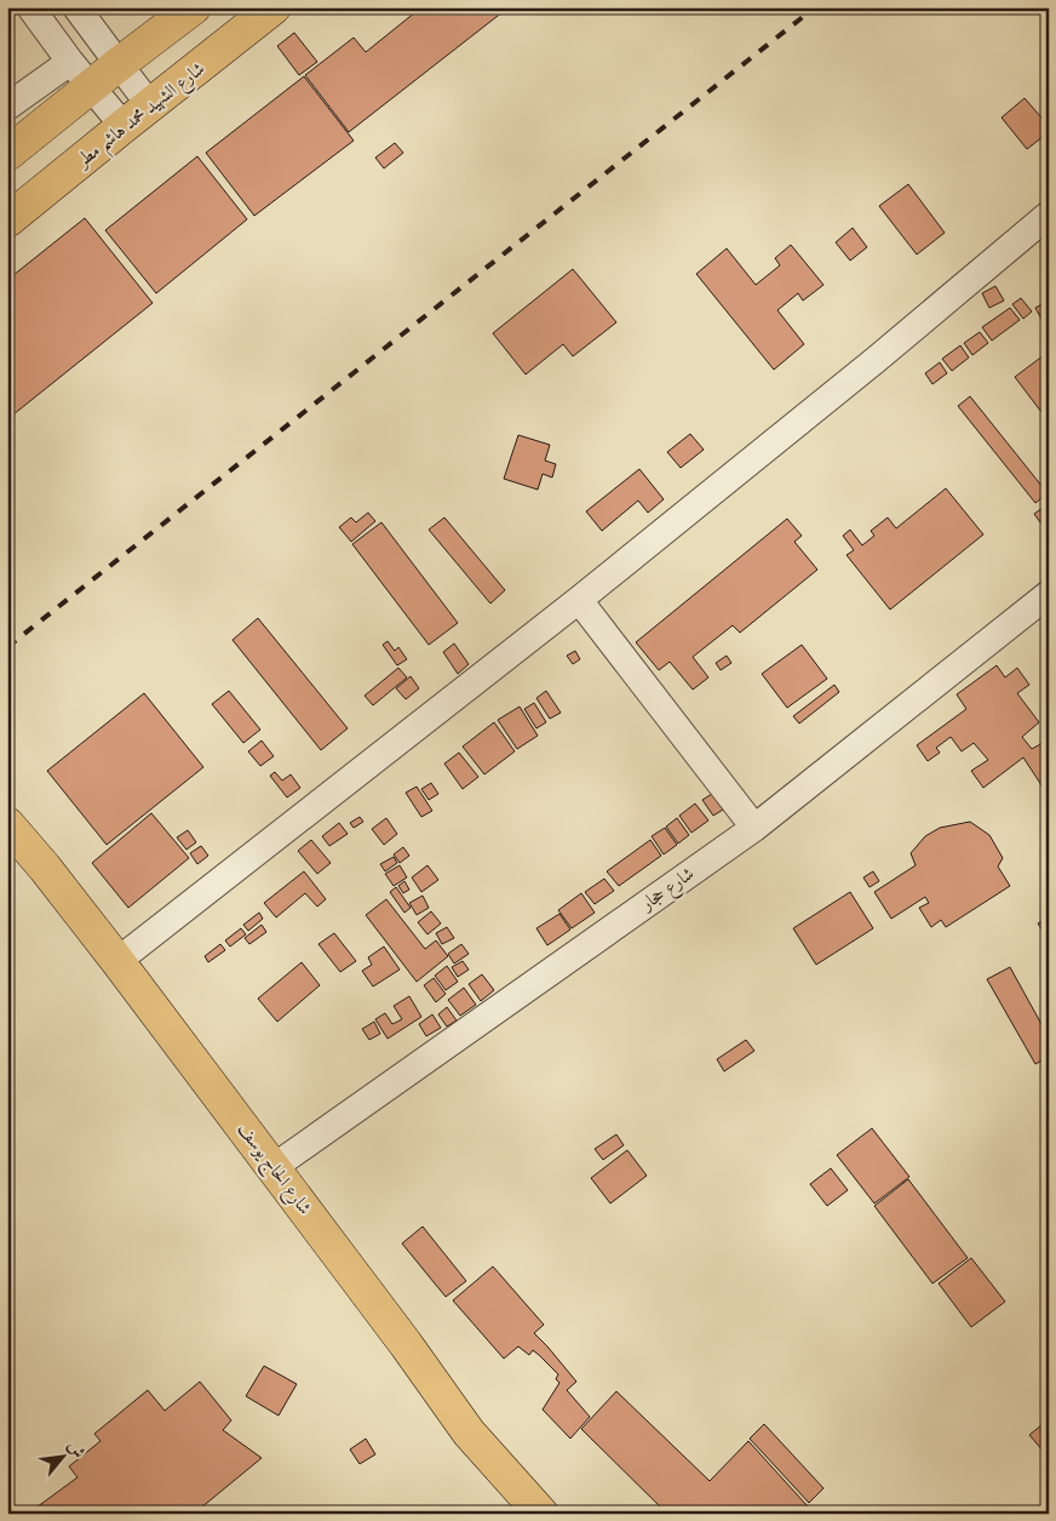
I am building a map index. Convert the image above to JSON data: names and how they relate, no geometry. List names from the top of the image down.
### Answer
{
  "streets": {
    "main road": ["شارع الشهيد محمد هاشم مطر", "شارع الحاج يوسف"],
    "street": ["شارع حجار"]
  },
  "crossings": [
    ["شارع حجار", "شارع الحاج يوسف"]
  ],
  "north": "top right"
}
